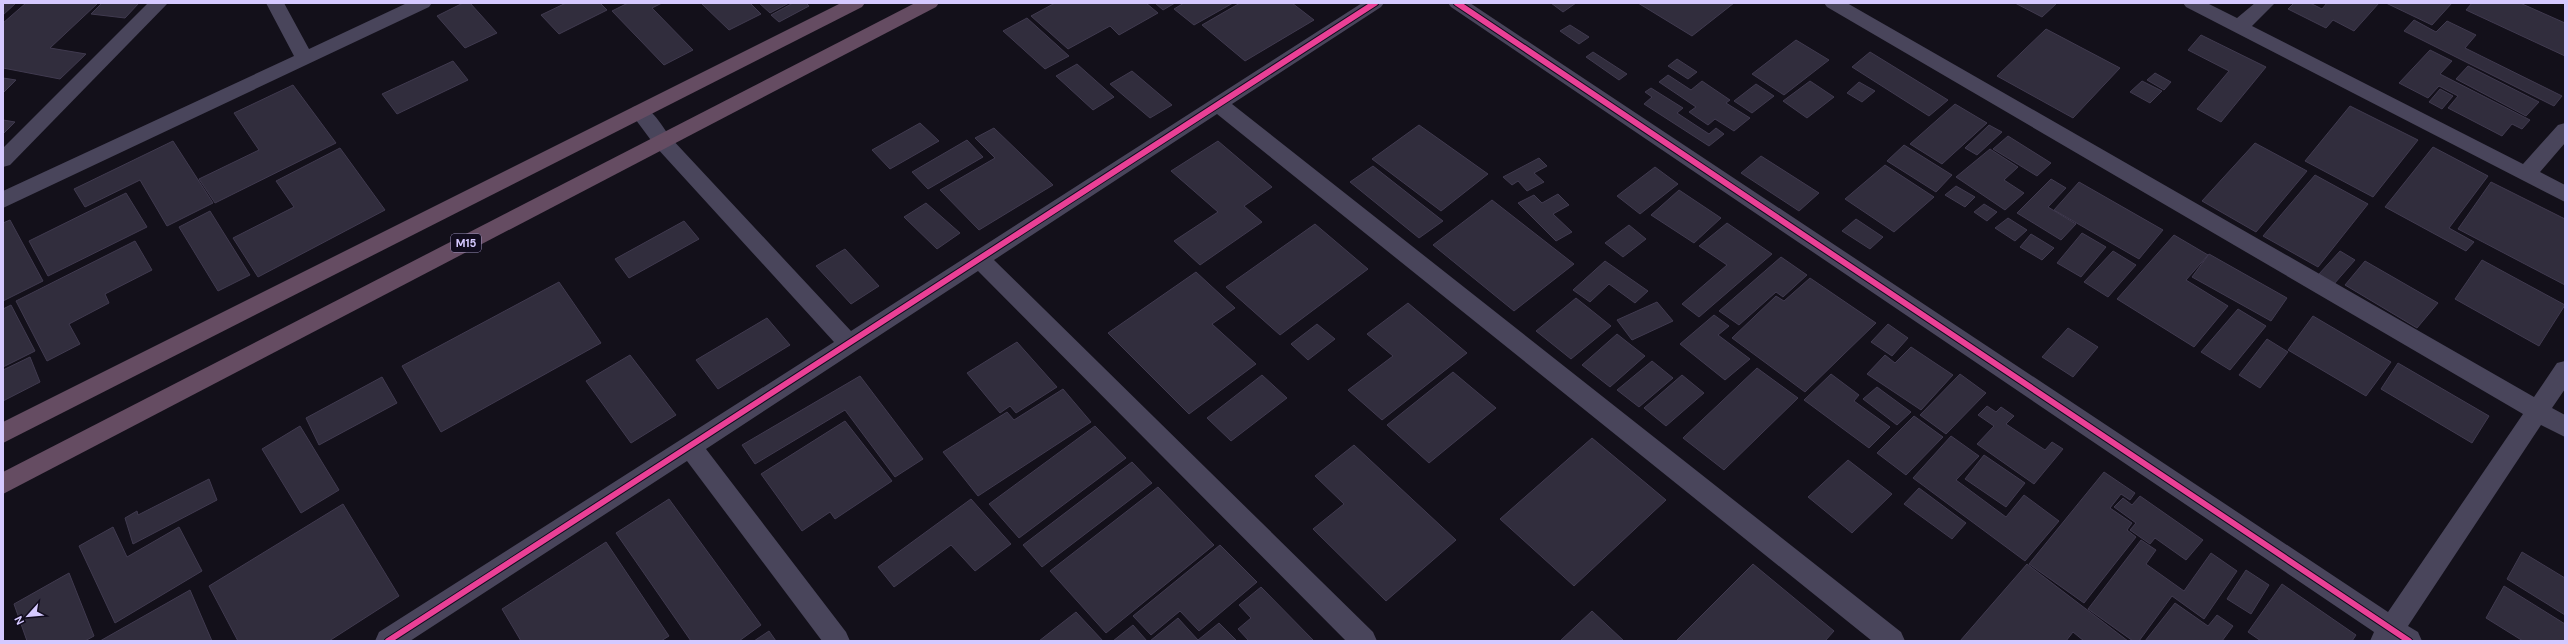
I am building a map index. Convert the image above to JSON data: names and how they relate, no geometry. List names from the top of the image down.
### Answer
{
  "streets": {
    "highway": ["M15"]
  },
  "north": "bottom left"
}
